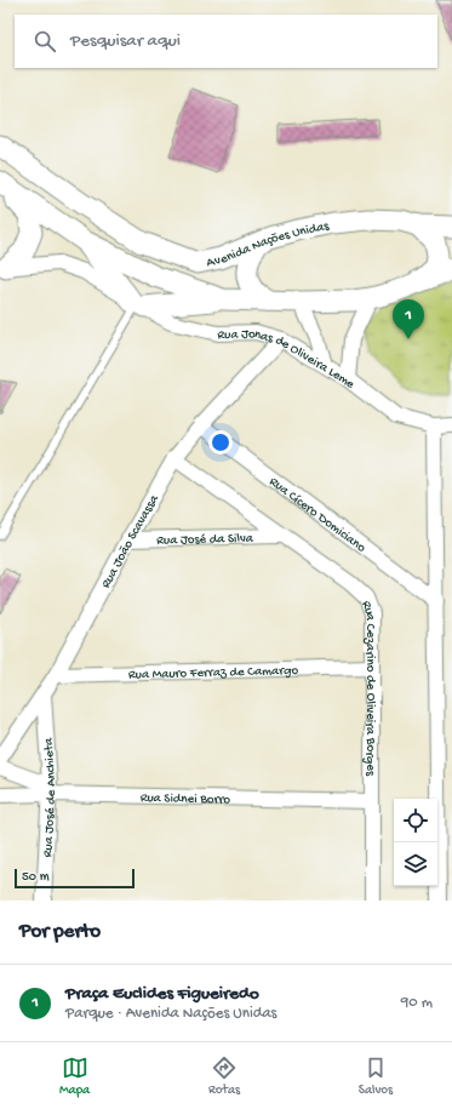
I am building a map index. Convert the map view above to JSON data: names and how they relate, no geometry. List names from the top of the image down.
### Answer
{
  "streets": {
    "main road": ["Avenida Nações Unidas"],
    "street": [
      "Rua Jonas de Oliveira Leme",
      "Rua Cícero Domiciano",
      "Rua José da Silva",
      "Rua João Scavassa",
      "Rua Mauro Ferraz de Camargo",
      "Rua Cezarino de Oliveira Borges",
      "Rua José de Anchieta",
      "Rua Sidnei Borro"
    ]
  },
  "crossings": [
    ["Rua Jonas de Oliveira Leme", "Rua João Scavassa"],
    ["Rua Cícero Domiciano", "Rua João Scavassa"],
    ["Rua José da Silva", "Rua João Scavassa"],
    ["Rua José da Silva", "Rua Cezarino de Oliveira Borges"],
    ["Rua João Scavassa", "Rua Mauro Ferraz de Camargo"],
    ["Rua João Scavassa", "Rua Cezarino de Oliveira Borges"],
    ["Rua João Scavassa", "Rua José de Anchieta"],
    ["Rua Mauro Ferraz de Camargo", "Rua Cezarino de Oliveira Borges"],
    ["Rua Cezarino de Oliveira Borges", "Rua Sidnei Borro"],
    ["Rua José de Anchieta", "Rua Sidnei Borro"]
  ],
  "scale_bar": "50 m",
  "page": {
    "search": "Pesquisar aqui",
    "pins": "1",
    "scale": "50 m",
    "heading": "Por perto",
    "list": [
      {
        "mark": "1",
        "name": "Praça Euclides Figueiredo",
        "note": "Parque · Avenida Nações Unidas",
        "value": "90 m"
      }
    ],
    "nav": ["Mapa", "Rotas", "Salvos"]
  }
}
